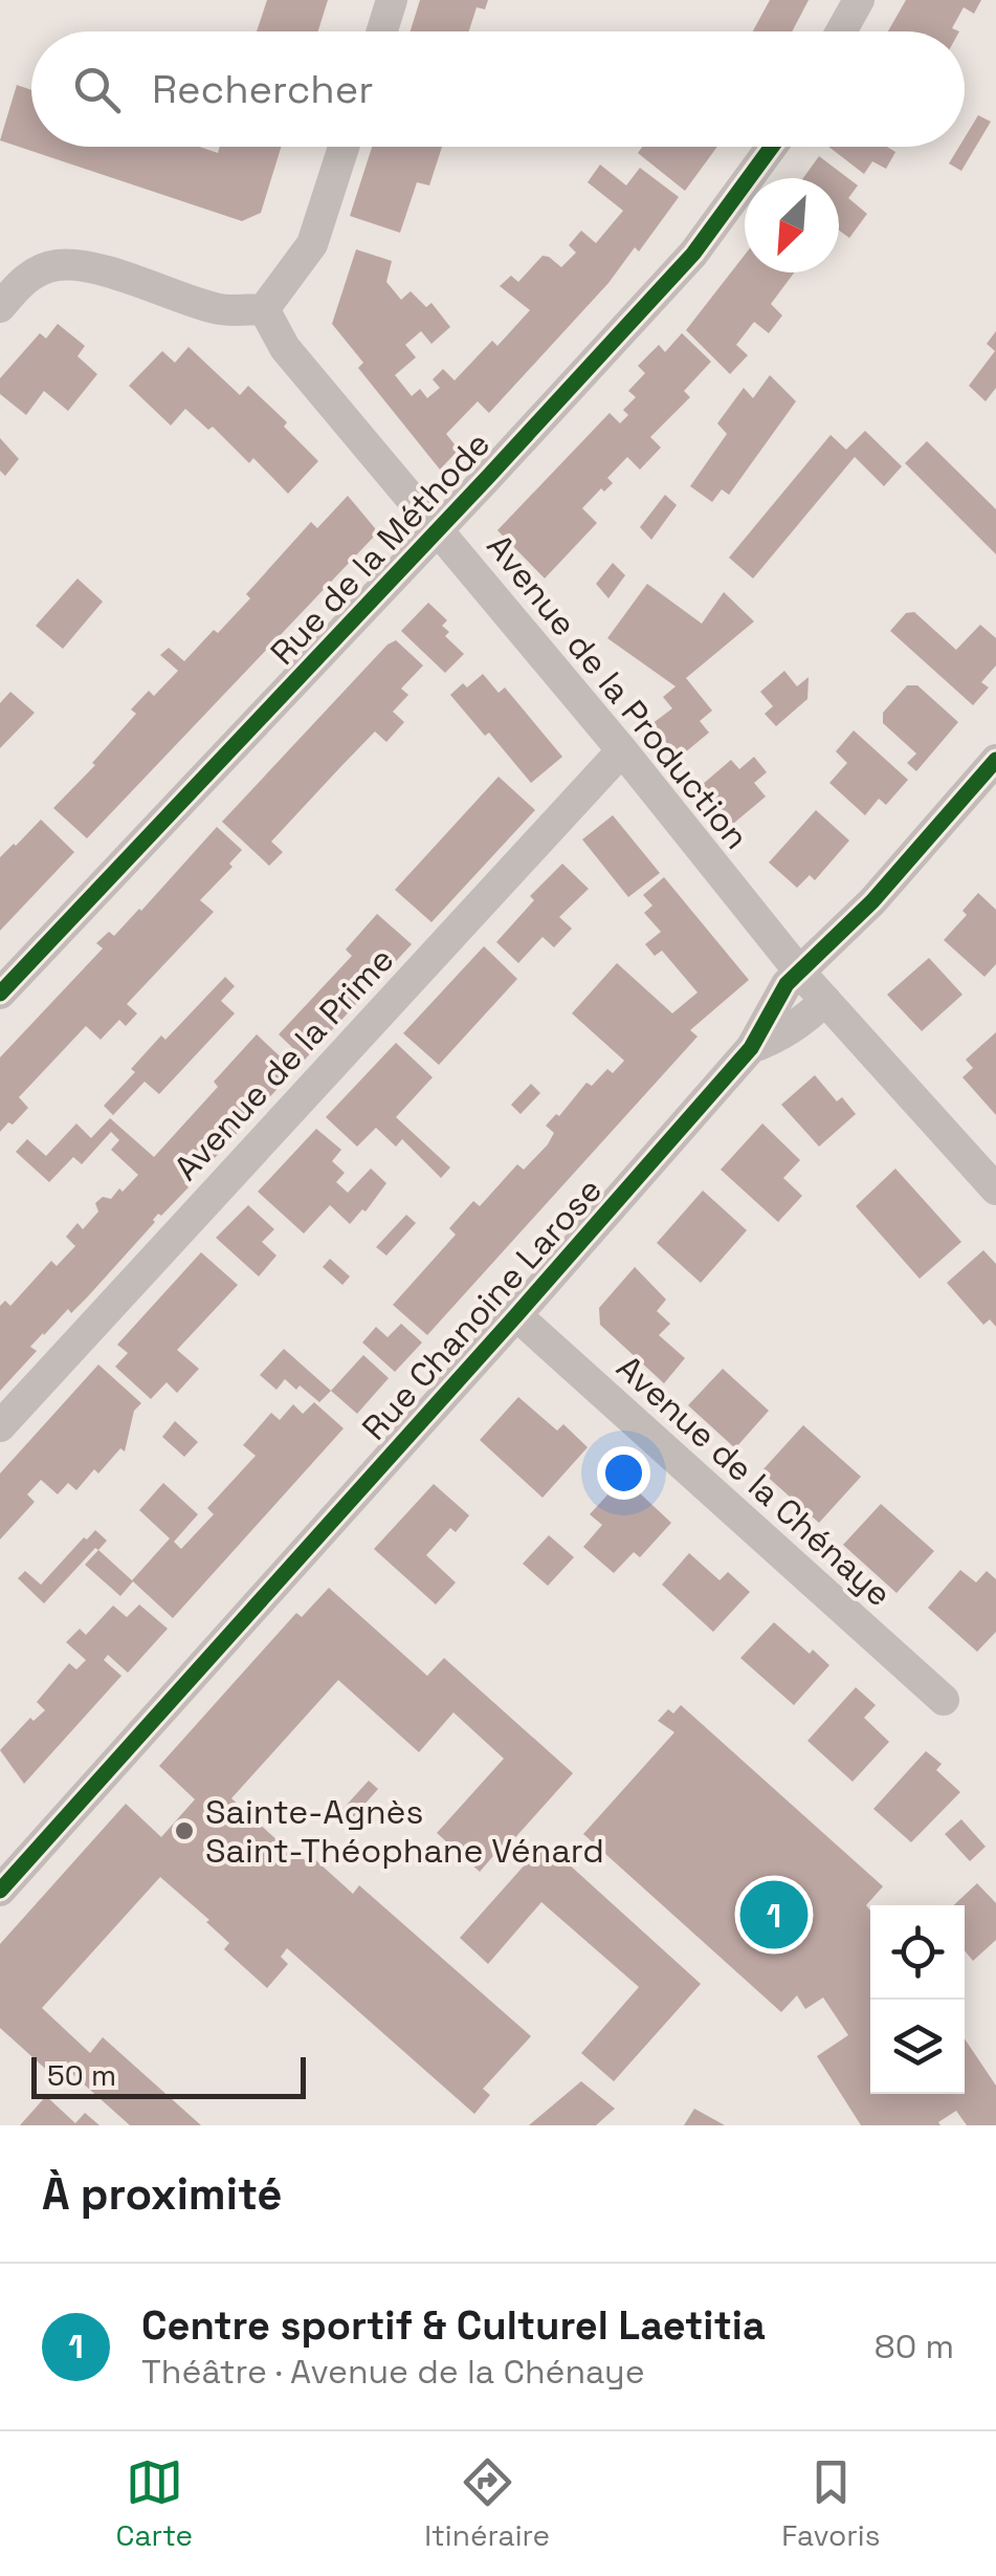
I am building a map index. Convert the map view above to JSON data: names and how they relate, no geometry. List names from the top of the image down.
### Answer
{
  "streets": {
    "street": [
      "Rue de la Méthode",
      "Avenue de la Production",
      "Avenue de la Prime",
      "Rue Chanoine Larose",
      "Avenue de la Chénaye"
    ]
  },
  "crossings": [
    ["Rue de la Méthode", "Avenue de la Production"],
    ["Avenue de la Production", "Avenue de la Prime"],
    ["Avenue de la Production", "Rue Chanoine Larose"],
    ["Rue Chanoine Larose", "Avenue de la Chénaye"]
  ],
  "places": ["Sainte-Agnès Saint-Théophane Vénard"],
  "scale_bar": "50 m",
  "north": "bottom left",
  "page": {
    "search": "Rechercher",
    "pins": "1",
    "scale": "50 m",
    "heading": "À proximité",
    "list": [
      {
        "mark": "1",
        "name": "Centre sportif & Culturel Laetitia",
        "note": "Théâtre · Avenue de la Chénaye",
        "value": "80 m"
      }
    ],
    "nav": ["Carte", "Itinéraire", "Favoris"]
  }
}
